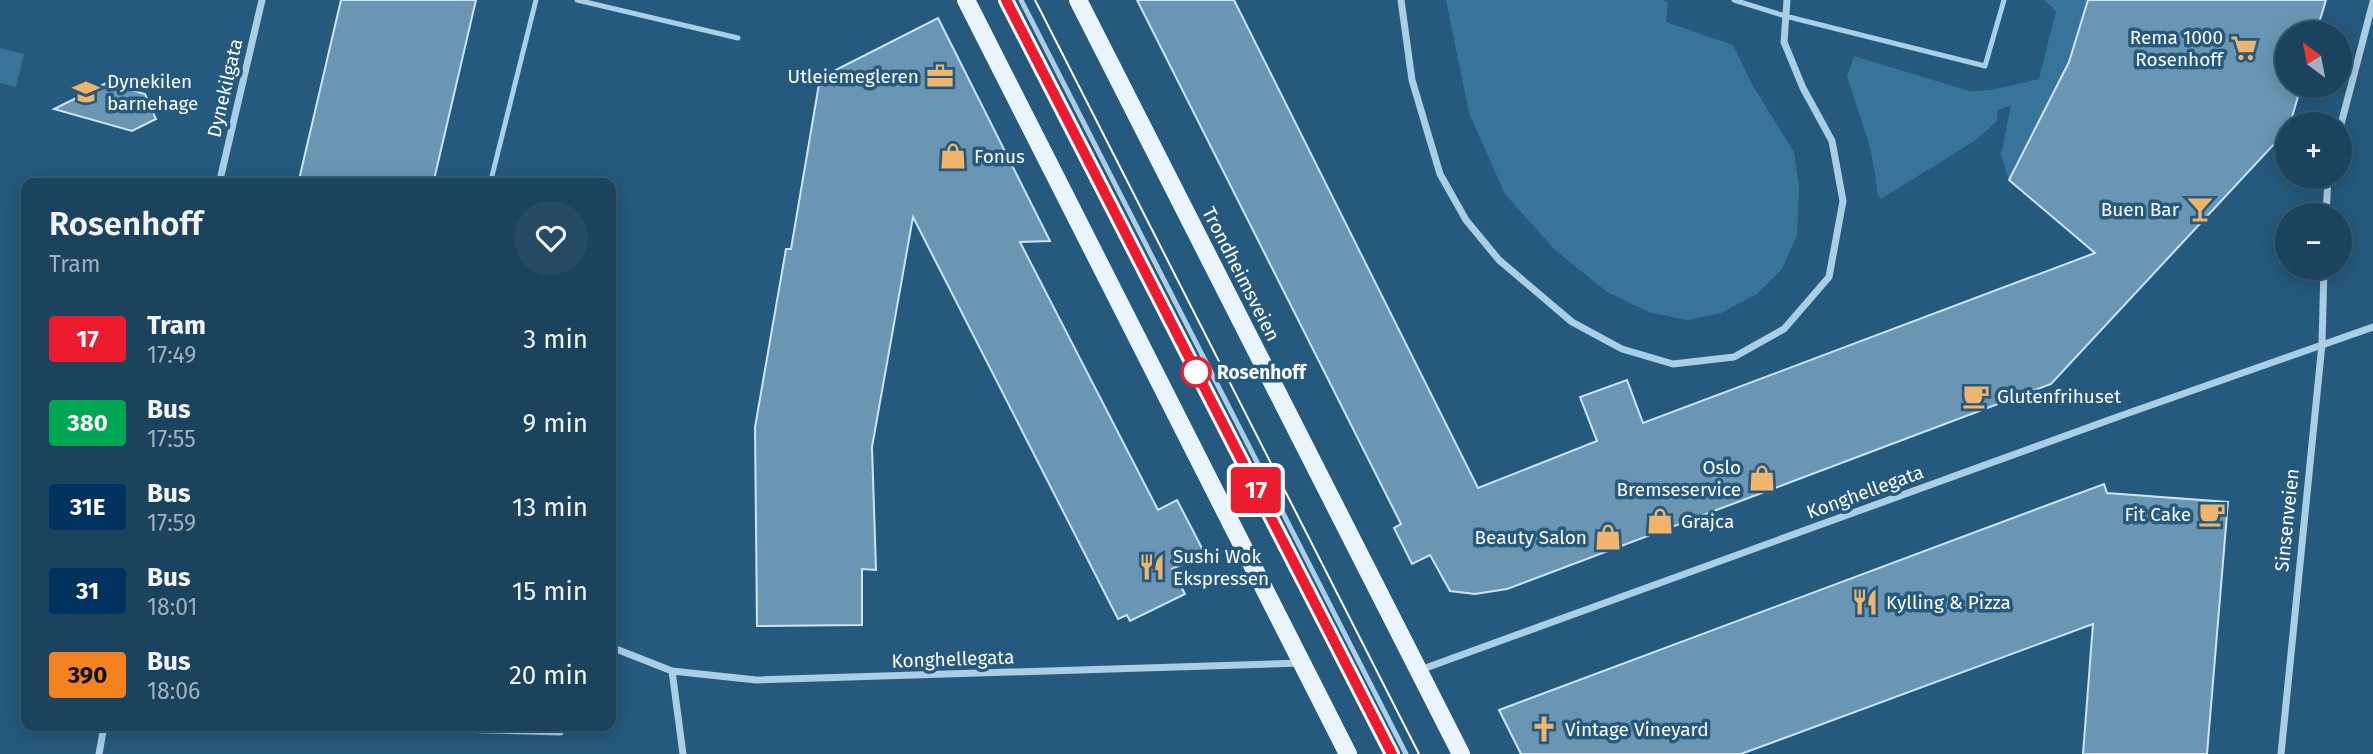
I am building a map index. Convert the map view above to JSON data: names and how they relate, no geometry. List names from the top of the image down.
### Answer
{
  "streets": {
    "main road": ["Trondheimsveien"],
    "street": ["Dynekilgata", "Konghellegata", "Sinsenveien"]
  },
  "crossings": [
    ["Trondheimsveien", "Konghellegata"],
    ["Konghellegata", "Sinsenveien"]
  ],
  "places": {
    "supermarket": ["Rema 1000 Rosenhoff"],
    "office": ["Utleiemegleren"],
    "school or university": ["Dynekilen barnehage"],
    "shop": [
      "Fonus",
      "Oslo Bremseservice",
      "Grajca",
      "Beauty Salon"
    ],
    "bar": ["Buen Bar"],
    "other": ["Rosenhoff"],
    "cafe": ["Glutenfrihuset", "Fit Cake"],
    "restaurant": ["Sushi Wok Ekspressen", "Kylling & Pizza"],
    "church": ["Vintage Vineyard"]
  },
  "lines": ["tram line 17"],
  "north": "top left",
  "page": {
    "on_map": "17",
    "map_buttons": ["+", "−"],
    "heading": ["Rosenhoff", "Tram"],
    "list": [
      {
        "mark": "17",
        "name": "Tram",
        "note": "17:49",
        "value": "3 min"
      },
      {
        "mark": "380",
        "name": "Bus",
        "note": "17:55",
        "value": "9 min"
      },
      {
        "mark": "31E",
        "name": "Bus",
        "note": "17:59",
        "value": "13 min"
      },
      {
        "mark": "31",
        "name": "Bus",
        "note": "18:01",
        "value": "15 min"
      },
      {
        "mark": "390",
        "name": "Bus",
        "note": "18:06",
        "value": "20 min"
      }
    ]
  }
}
